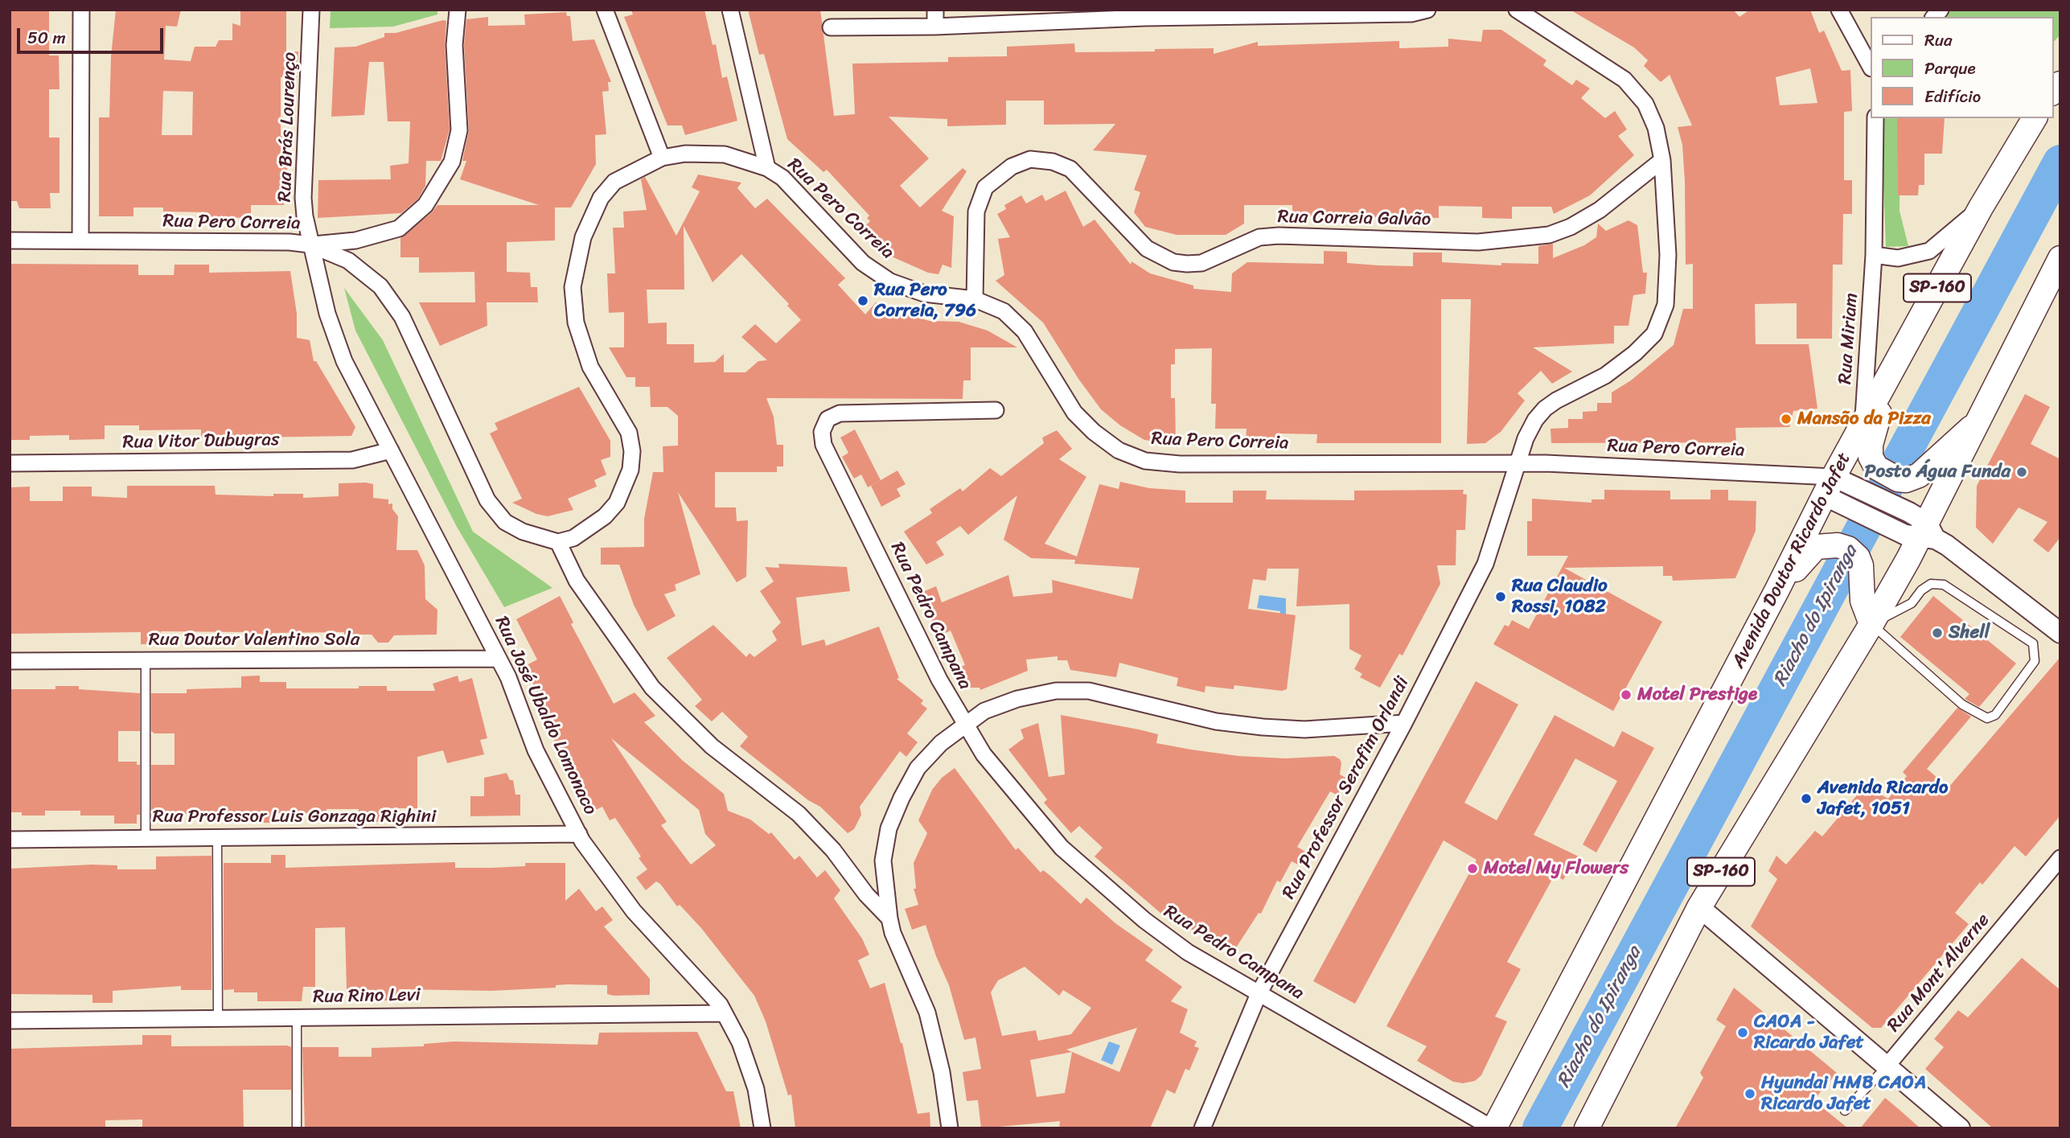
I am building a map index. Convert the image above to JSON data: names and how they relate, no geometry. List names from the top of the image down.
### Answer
{
  "streets": {
    "main road": ["SP-160", "Avenida Doutor Ricardo Jafet"],
    "street": [
      "Rua Brás Lourenço",
      "Rua Pero Correia",
      "Rua Correia Galvão",
      "Rua Miriam",
      "Rua Vitor Dubugras",
      "Rua Pedro Campana",
      "Rua Doutor Valentino Sola",
      "Rua José Ubaldo Lomonaco",
      "Rua Professor Serafim Orlandi",
      "Rua Professor Luis Gonzaga Righini",
      "Rua Mont'Alverne",
      "Rua Rino Levi"
    ]
  },
  "crossings": [
    ["Rua Brás Lourenço", "Rua Pero Correia"],
    ["Rua Brás Lourenço", "Rua Vitor Dubugras"],
    ["Rua Brás Lourenço", "Rua José Ubaldo Lomonaco"],
    ["Rua Pero Correia", "Rua Correia Galvão"],
    ["Rua Pero Correia", "Avenida Doutor Ricardo Jafet"],
    ["Rua Pero Correia", "Rua Professor Serafim Orlandi"],
    ["Rua Correia Galvão", "Rua Professor Serafim Orlandi"],
    ["Rua Miriam", "Avenida Doutor Ricardo Jafet"],
    ["Rua Vitor Dubugras", "Rua José Ubaldo Lomonaco"],
    ["Avenida Doutor Ricardo Jafet", "Rua Pedro Campana"],
    ["Rua Pedro Campana", "Rua Professor Serafim Orlandi"],
    ["Rua Doutor Valentino Sola", "Rua José Ubaldo Lomonaco"],
    ["Rua José Ubaldo Lomonaco", "Rua Professor Luis Gonzaga Righini"],
    ["Rua José Ubaldo Lomonaco", "Rua Rino Levi"]
  ],
  "water": ["Riacho do Ipiranga"],
  "places": [
    "Rua Pero Correia, 796",
    "Mansão da Pizza",
    "Posto Água Funda",
    "Rua Claudio Rossi, 1082",
    "Shell",
    "Motel Prestige",
    "Avenida Ricardo Jafet, 1051",
    "Motel My Flowers",
    "CAOA - Ricardo Jafet",
    "Hyundai HMB CAOA Ricardo Jafet"
  ],
  "legend": ["Rua", "Parque", "Edifício"],
  "scale_bar": "50 m"
}
